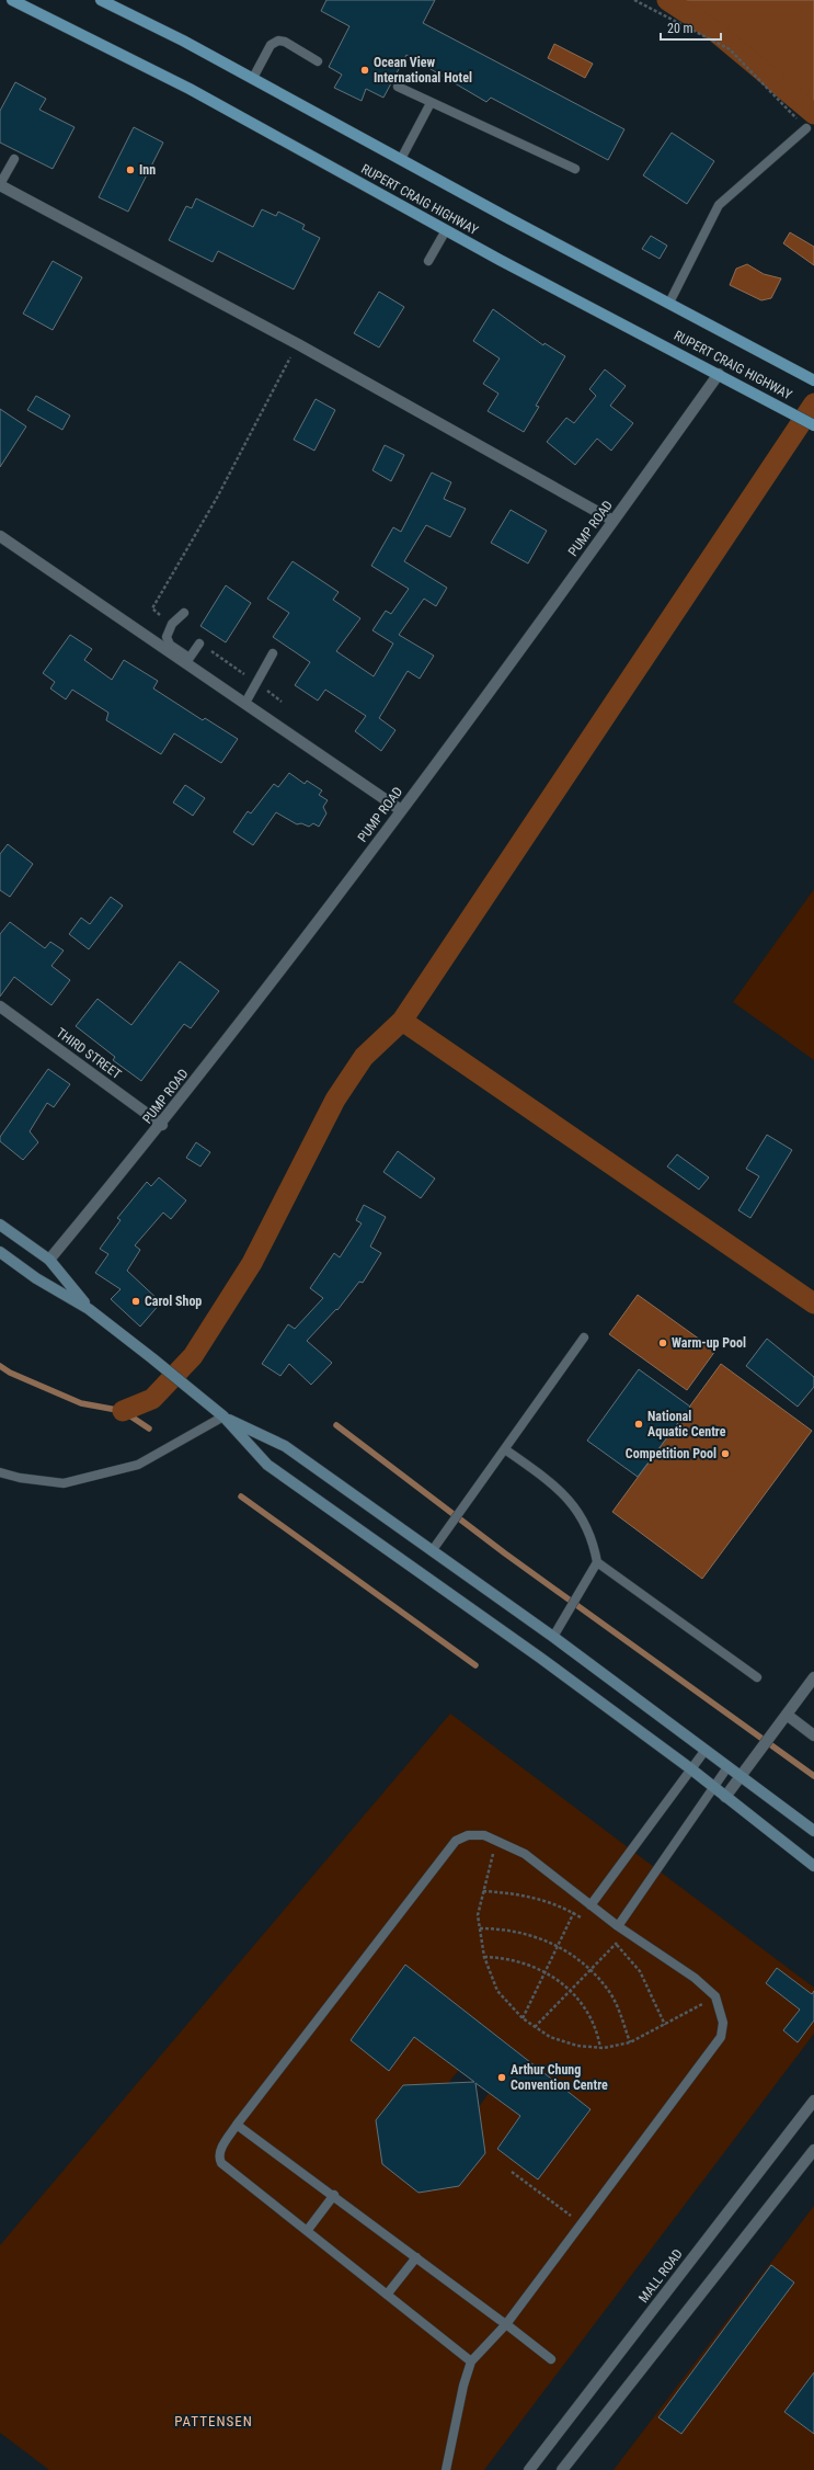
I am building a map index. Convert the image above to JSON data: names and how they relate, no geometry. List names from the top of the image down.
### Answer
{
  "streets": {
    "main road": ["RUPERT CRAIG HIGHWAY"],
    "street": ["PUMP ROAD", "THIRD STREET", "MALL ROAD"]
  },
  "crossings": [
    ["RUPERT CRAIG HIGHWAY", "PUMP ROAD"],
    ["PUMP ROAD", "THIRD STREET"]
  ],
  "districts": ["PATTENSEN"],
  "places": [
    "Ocean View International Hotel",
    "Inn",
    "Carol Shop",
    "Warm-up Pool",
    "National Aquatic Centre",
    "Competition Pool",
    "Arthur Chung Convention Centre"
  ],
  "scale_bar": "20 m"
}
